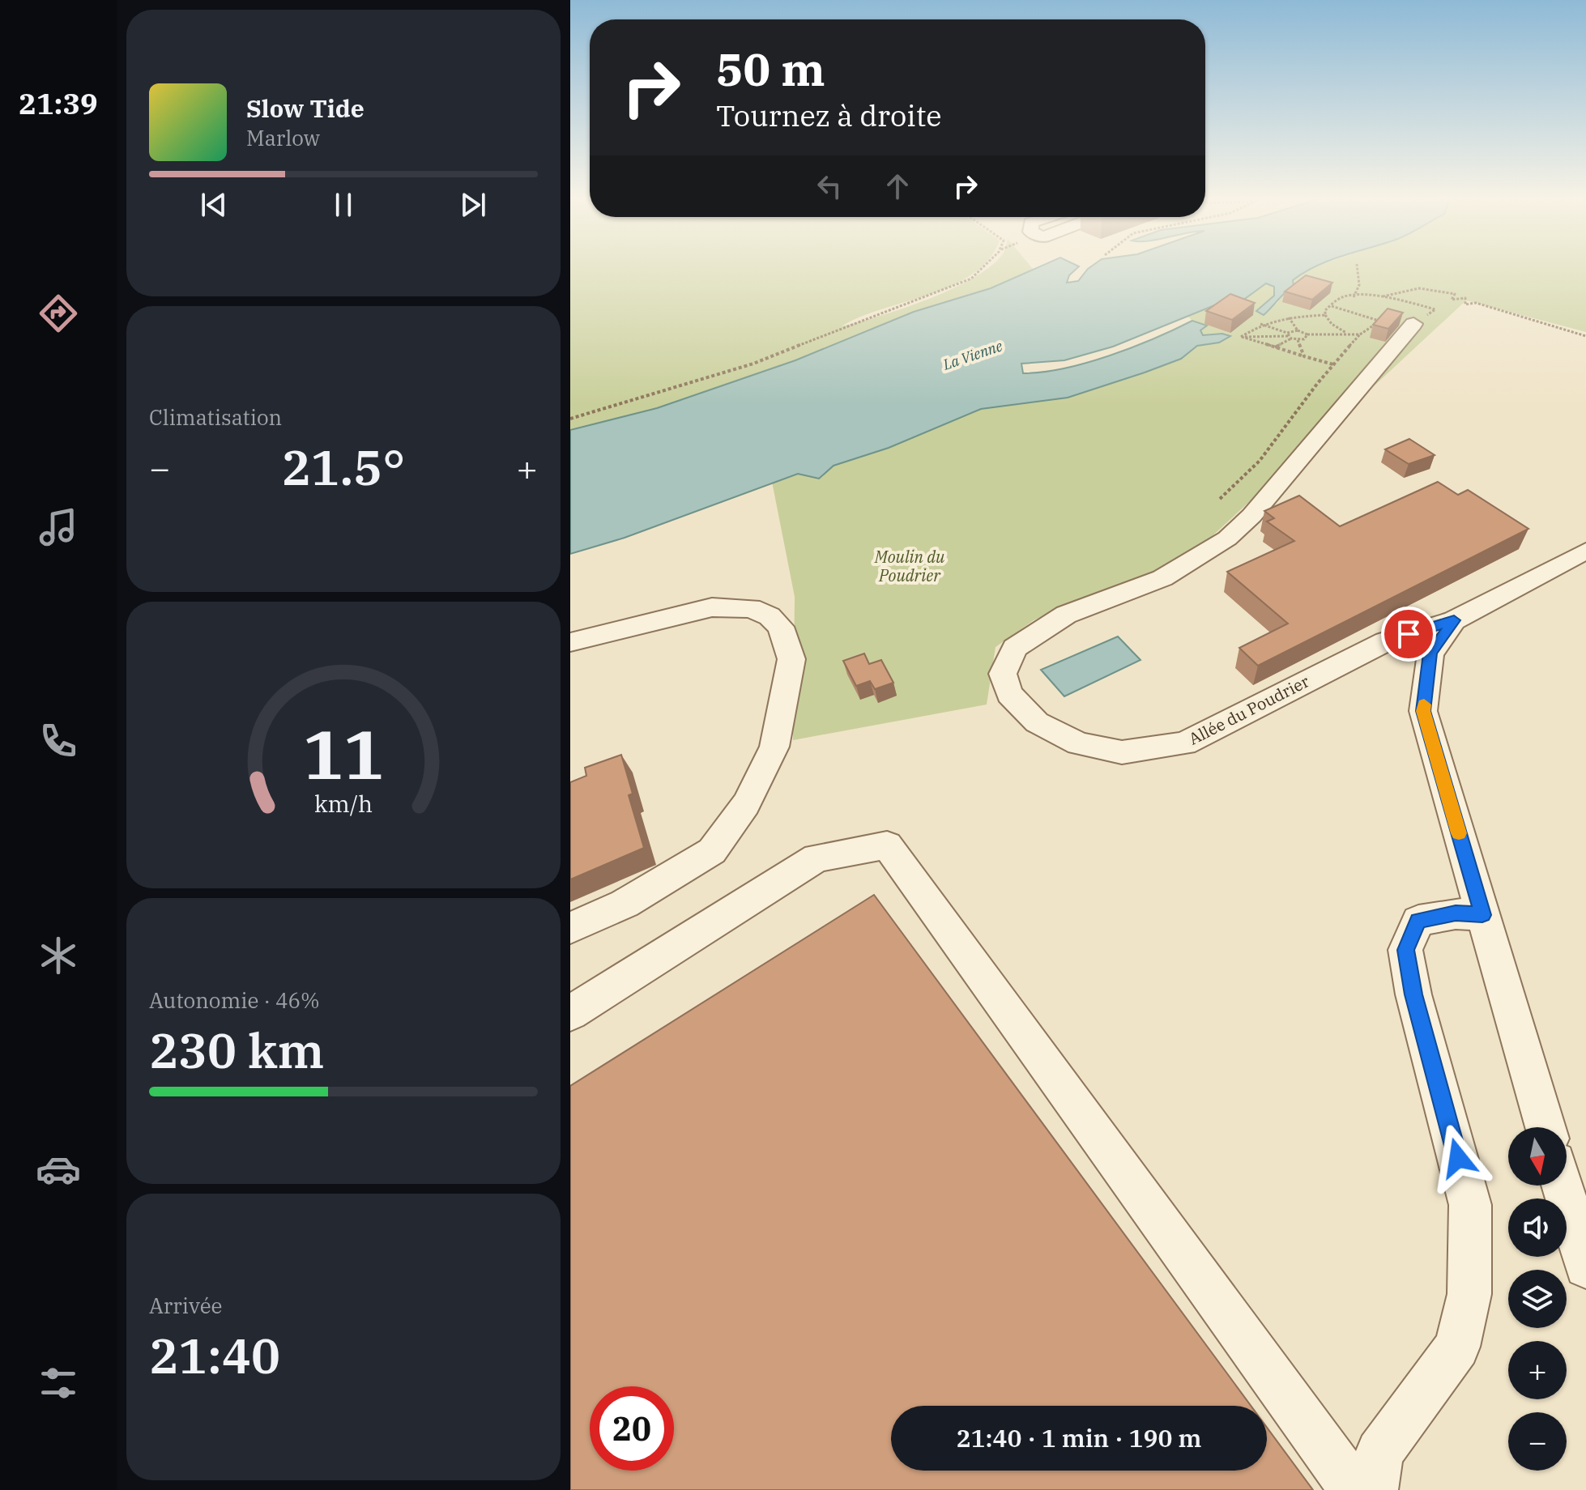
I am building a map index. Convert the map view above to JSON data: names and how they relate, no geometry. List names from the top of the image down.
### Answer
{
  "streets": {
    "street": ["Allée du Poudrier"]
  },
  "water": ["La Vienne"],
  "parks": ["Moulin du Poudrier"],
  "north": "bottom",
  "page": {
    "tabs": "21:39",
    "turn": ["50 m", "Tournez à droite"],
    "song": ["Slow Tide", "Marlow"],
    "tile": [
      "Climatisation",
      ["Autonomie · 46%", "230 km"],
      ["Arrivée", "21:40"]
    ],
    "heat": ["−", "21.5°", "+"],
    "map_buttons": ["+", "−"],
    "limit": "20",
    "trip": "21:40 · 1 min · 190 m",
    "gauge": ["11", "km/h"]
  }
}
